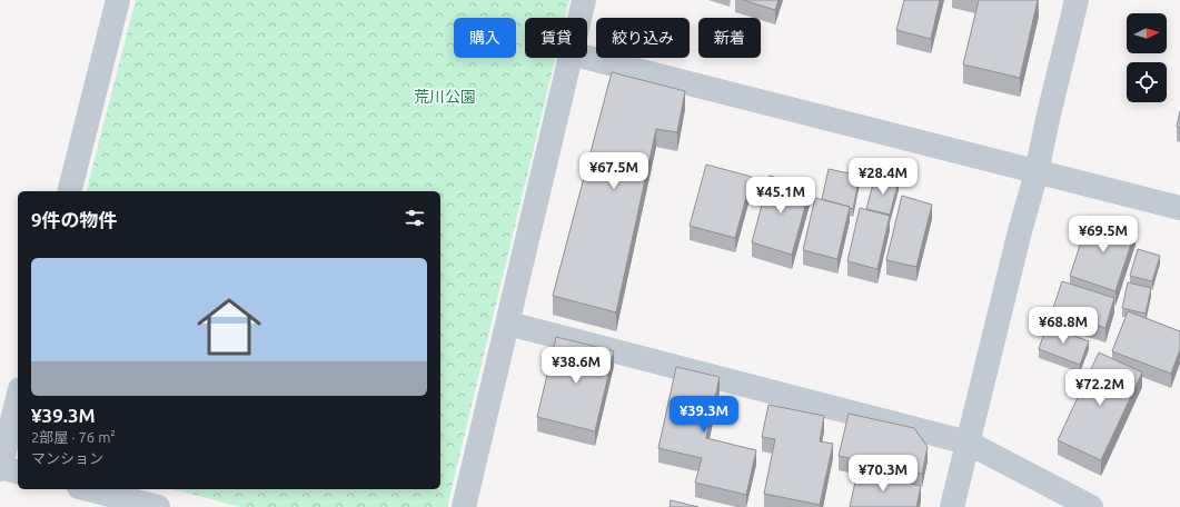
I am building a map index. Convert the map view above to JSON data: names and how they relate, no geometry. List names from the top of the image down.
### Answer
{
  "parks": ["荒川公園"],
  "north": "right",
  "page": {
    "chip": [
      "購入",
      "賃貸",
      "絞り込み",
      "新着"
    ],
    "price": [
      "¥67.5M",
      "¥28.4M",
      "¥45.1M",
      "¥69.5M",
      "¥68.8M",
      "¥38.6M",
      "¥72.2M",
      "¥39.3M",
      "¥70.3M"
    ],
    "heading": "9件の物件",
    "list": [
      {
        "name": "¥39.3M",
        "note": "2部屋 · 76 m² · マンション"
      }
    ]
  }
}
